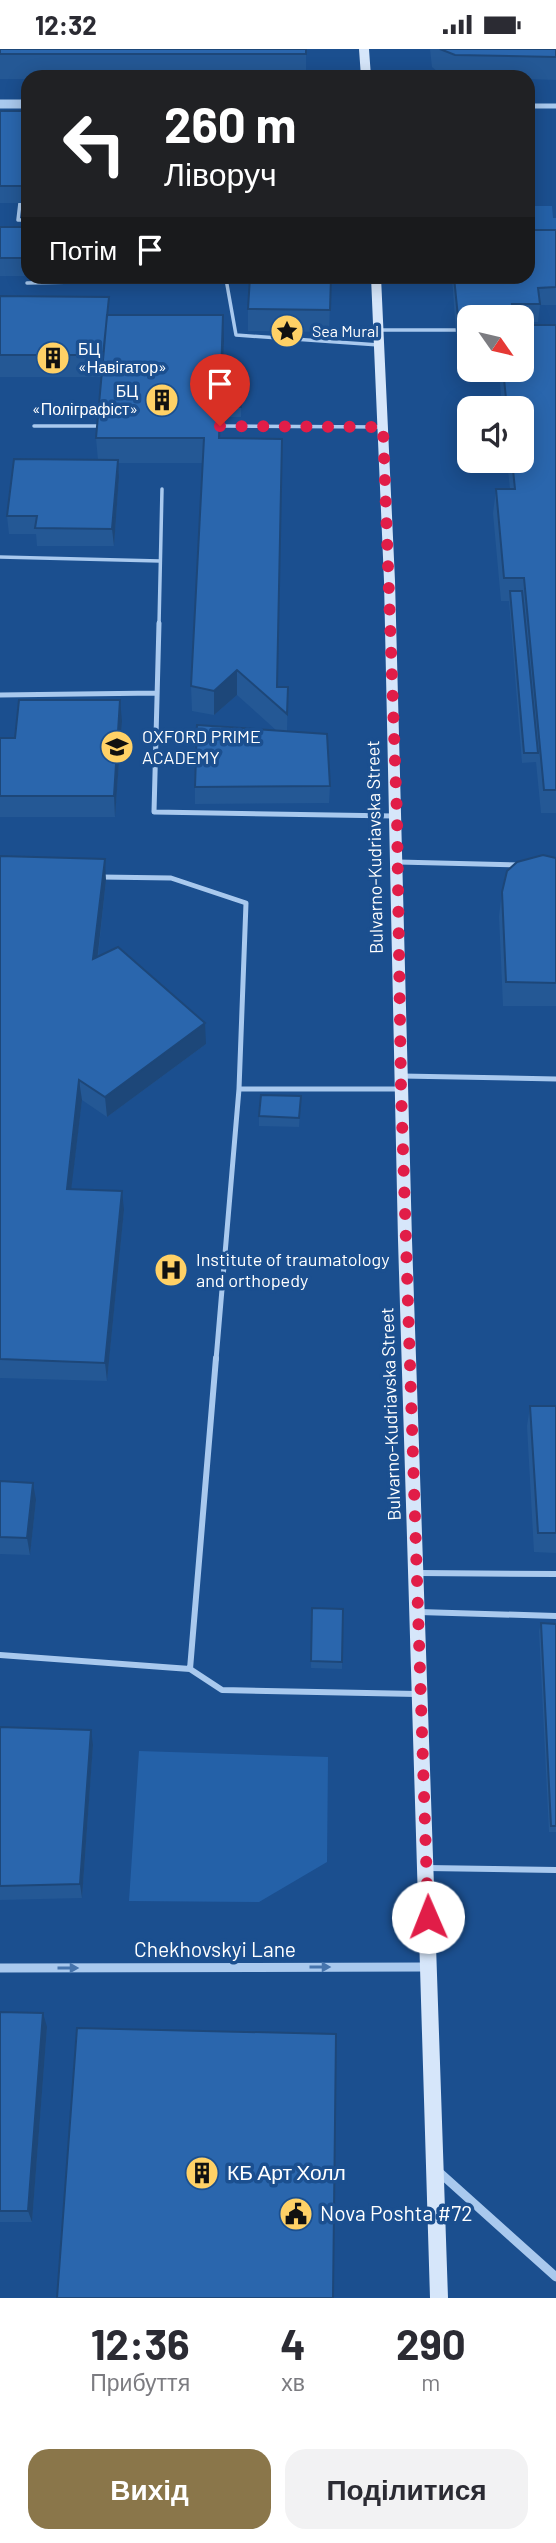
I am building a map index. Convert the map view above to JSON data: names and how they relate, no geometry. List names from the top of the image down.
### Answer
{
  "streets": {
    "main road": ["Bulvarno-Kudriavska Street"],
    "street": ["Chekhovskyi Lane"]
  },
  "crossings": [
    ["Bulvarno-Kudriavska Street", "Chekhovskyi Lane"]
  ],
  "one_way": ["Chekhovskyi Lane"],
  "places": {
    "place": ["Sea Mural"],
    "building": ["БЦ «Навігатор»", "БЦ «Поліграфіст»", "КБ Арт Холл"],
    "school or university": ["OXFORD PRIME ACADEMY"],
    "hospital": ["Institute of traumatology and orthopedy"],
    "public building": ["Nova Poshta #72"]
  },
  "north": "bottom right",
  "page": {
    "status": "12:32",
    "turn": ["260 m", "Ліворуч"],
    "then": "Потім",
    "eta": [
      "12:36",
      "Прибуття",
      "4",
      "хв",
      "290",
      "m"
    ],
    "buttons": ["Вихід", "Поділитися"]
  }
}
